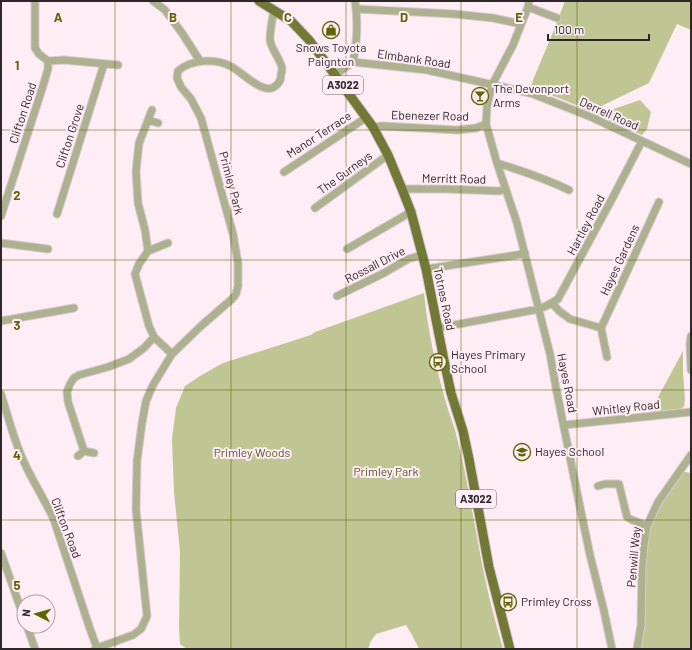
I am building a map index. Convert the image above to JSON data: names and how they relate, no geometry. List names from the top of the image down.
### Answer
{
  "streets": {
    "main road": ["A3022", "Totnes Road"],
    "street": [
      "Elmbank Road",
      "Clifton Road",
      "Derrell Road",
      "Ebenezer Road",
      "Manor Terrace",
      "Clifton Grove",
      "The Gurneys",
      "Merritt Road",
      "Primley Park",
      "Hartley Road",
      "Hayes Gardens",
      "Rossall Drive",
      "Hayes Road",
      "Whitley Road",
      "Penwill Way"
    ]
  },
  "crossings": [
    ["Elmbank Road", "Derrell Road"],
    ["Elmbank Road", "Hayes Road"],
    ["Clifton Road", "Primley Park"],
    ["Derrell Road", "Hartley Road"],
    ["Derrell Road", "Hayes Road"],
    ["Ebenezer Road", "Totnes Road"],
    ["Ebenezer Road", "Hayes Road"],
    ["Manor Terrace", "Totnes Road"],
    ["The Gurneys", "Totnes Road"],
    ["Merritt Road", "Totnes Road"],
    ["Merritt Road", "Hayes Road"],
    ["Primley Park", "Totnes Road"],
    ["Hartley Road", "Totnes Road"],
    ["Hartley Road", "Hayes Road"],
    ["Rossall Drive", "Totnes Road"],
    ["Hayes Road", "Whitley Road"]
  ],
  "parks": ["Primley Woods", "Primley Park"],
  "places": {
    "shop": ["Snows Toyota Paignton"],
    "bar": ["The Devonport Arms"],
    "bus stop": ["Hayes Primary School", "Primley Cross"],
    "school or university": ["Hayes School"]
  },
  "scale_bar": "100 m",
  "north": "left",
  "grid": {
    "columns": [
      "A",
      "B",
      "C",
      "D",
      "E"
    ],
    "rows": [
      "1",
      "2",
      "3",
      "4",
      "5"
    ]
  }
}
